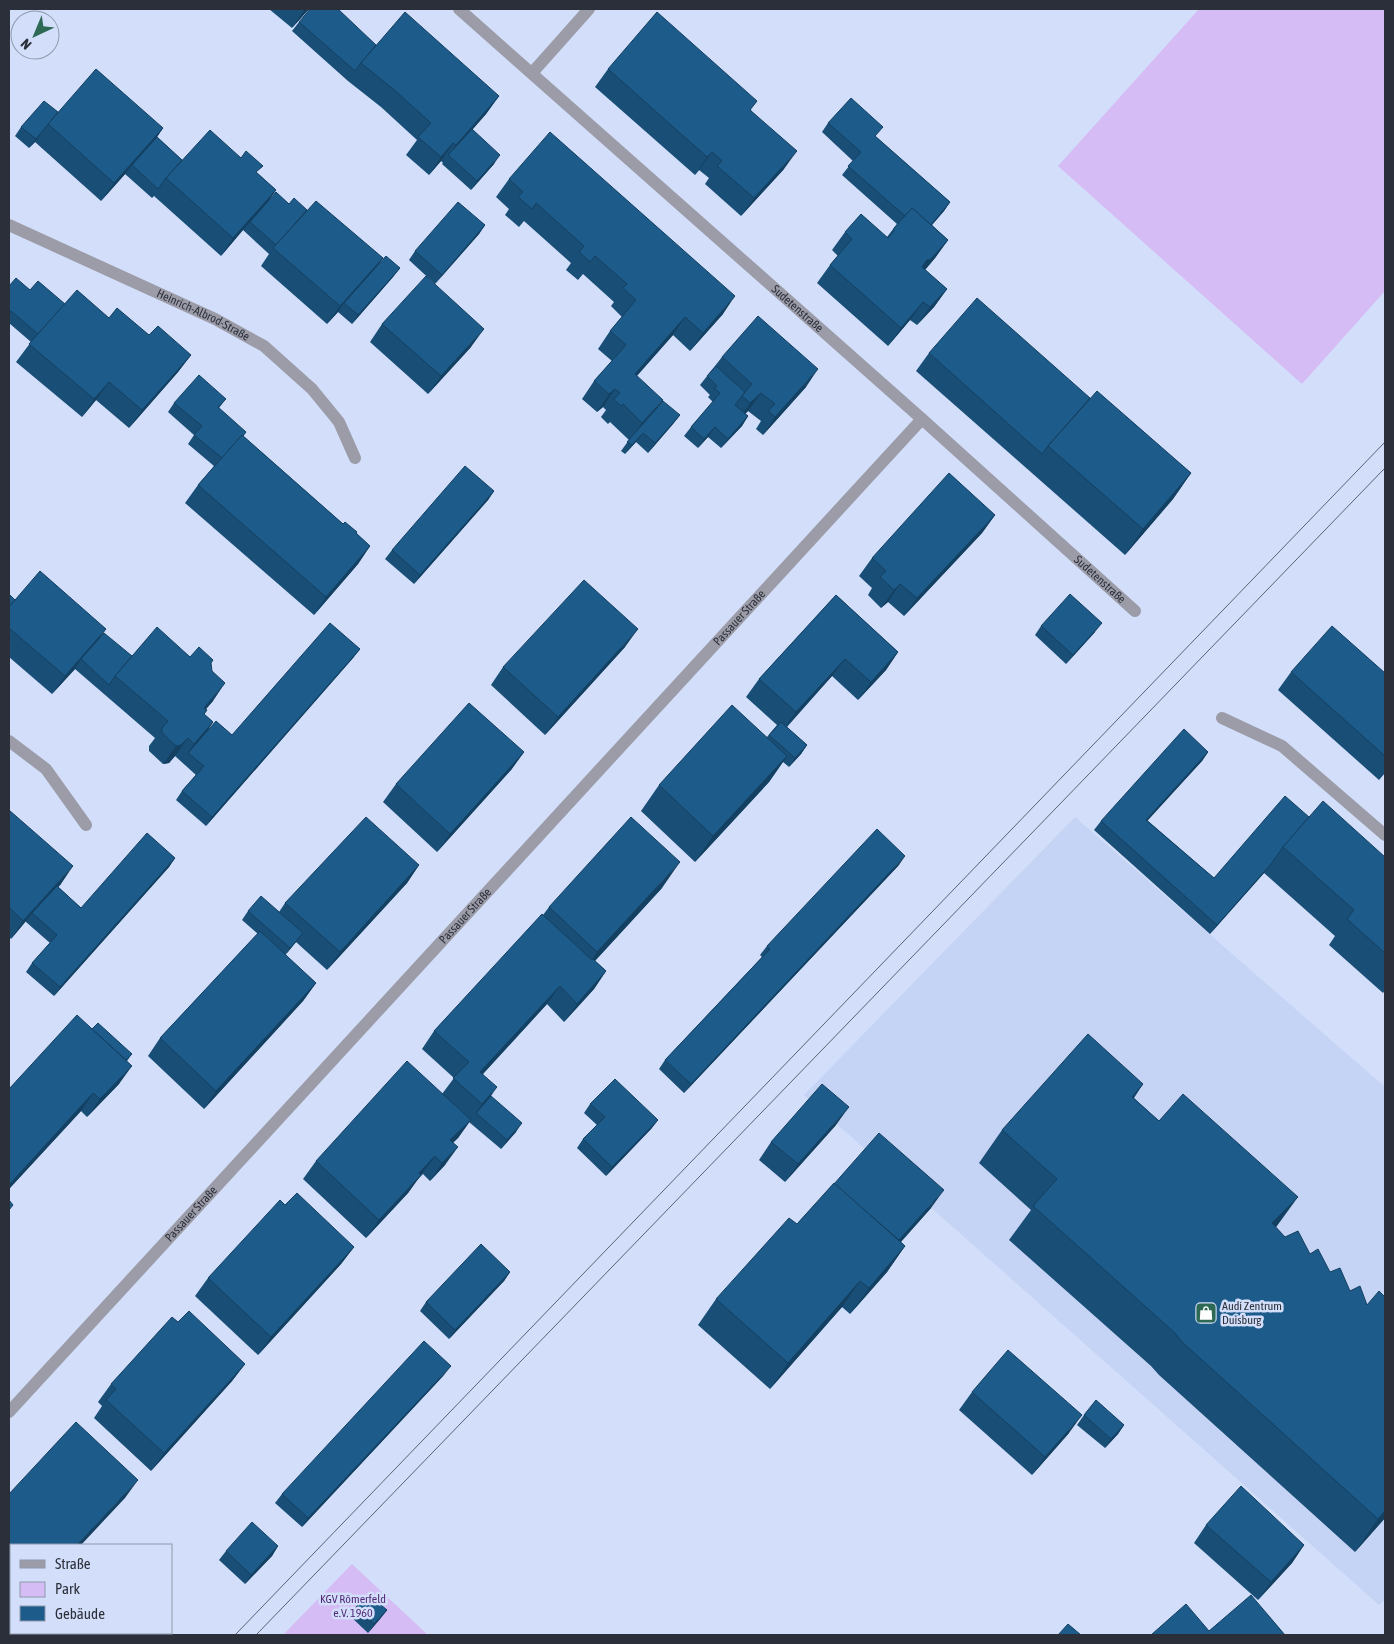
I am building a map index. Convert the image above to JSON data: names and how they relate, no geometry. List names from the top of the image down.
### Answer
{
  "streets": {
    "street": ["Sudetenstraße", "Heinrich-Albrod-Straße", "Passauer Straße"]
  },
  "crossings": [
    ["Sudetenstraße", "Passauer Straße"]
  ],
  "parks": ["KGV Römerfeld e.V. 1960"],
  "places": {
    "shop": ["Audi Zentrum Duisburg"]
  },
  "legend": ["Straße", "Park", "Gebäude"],
  "north": "bottom left"
}
